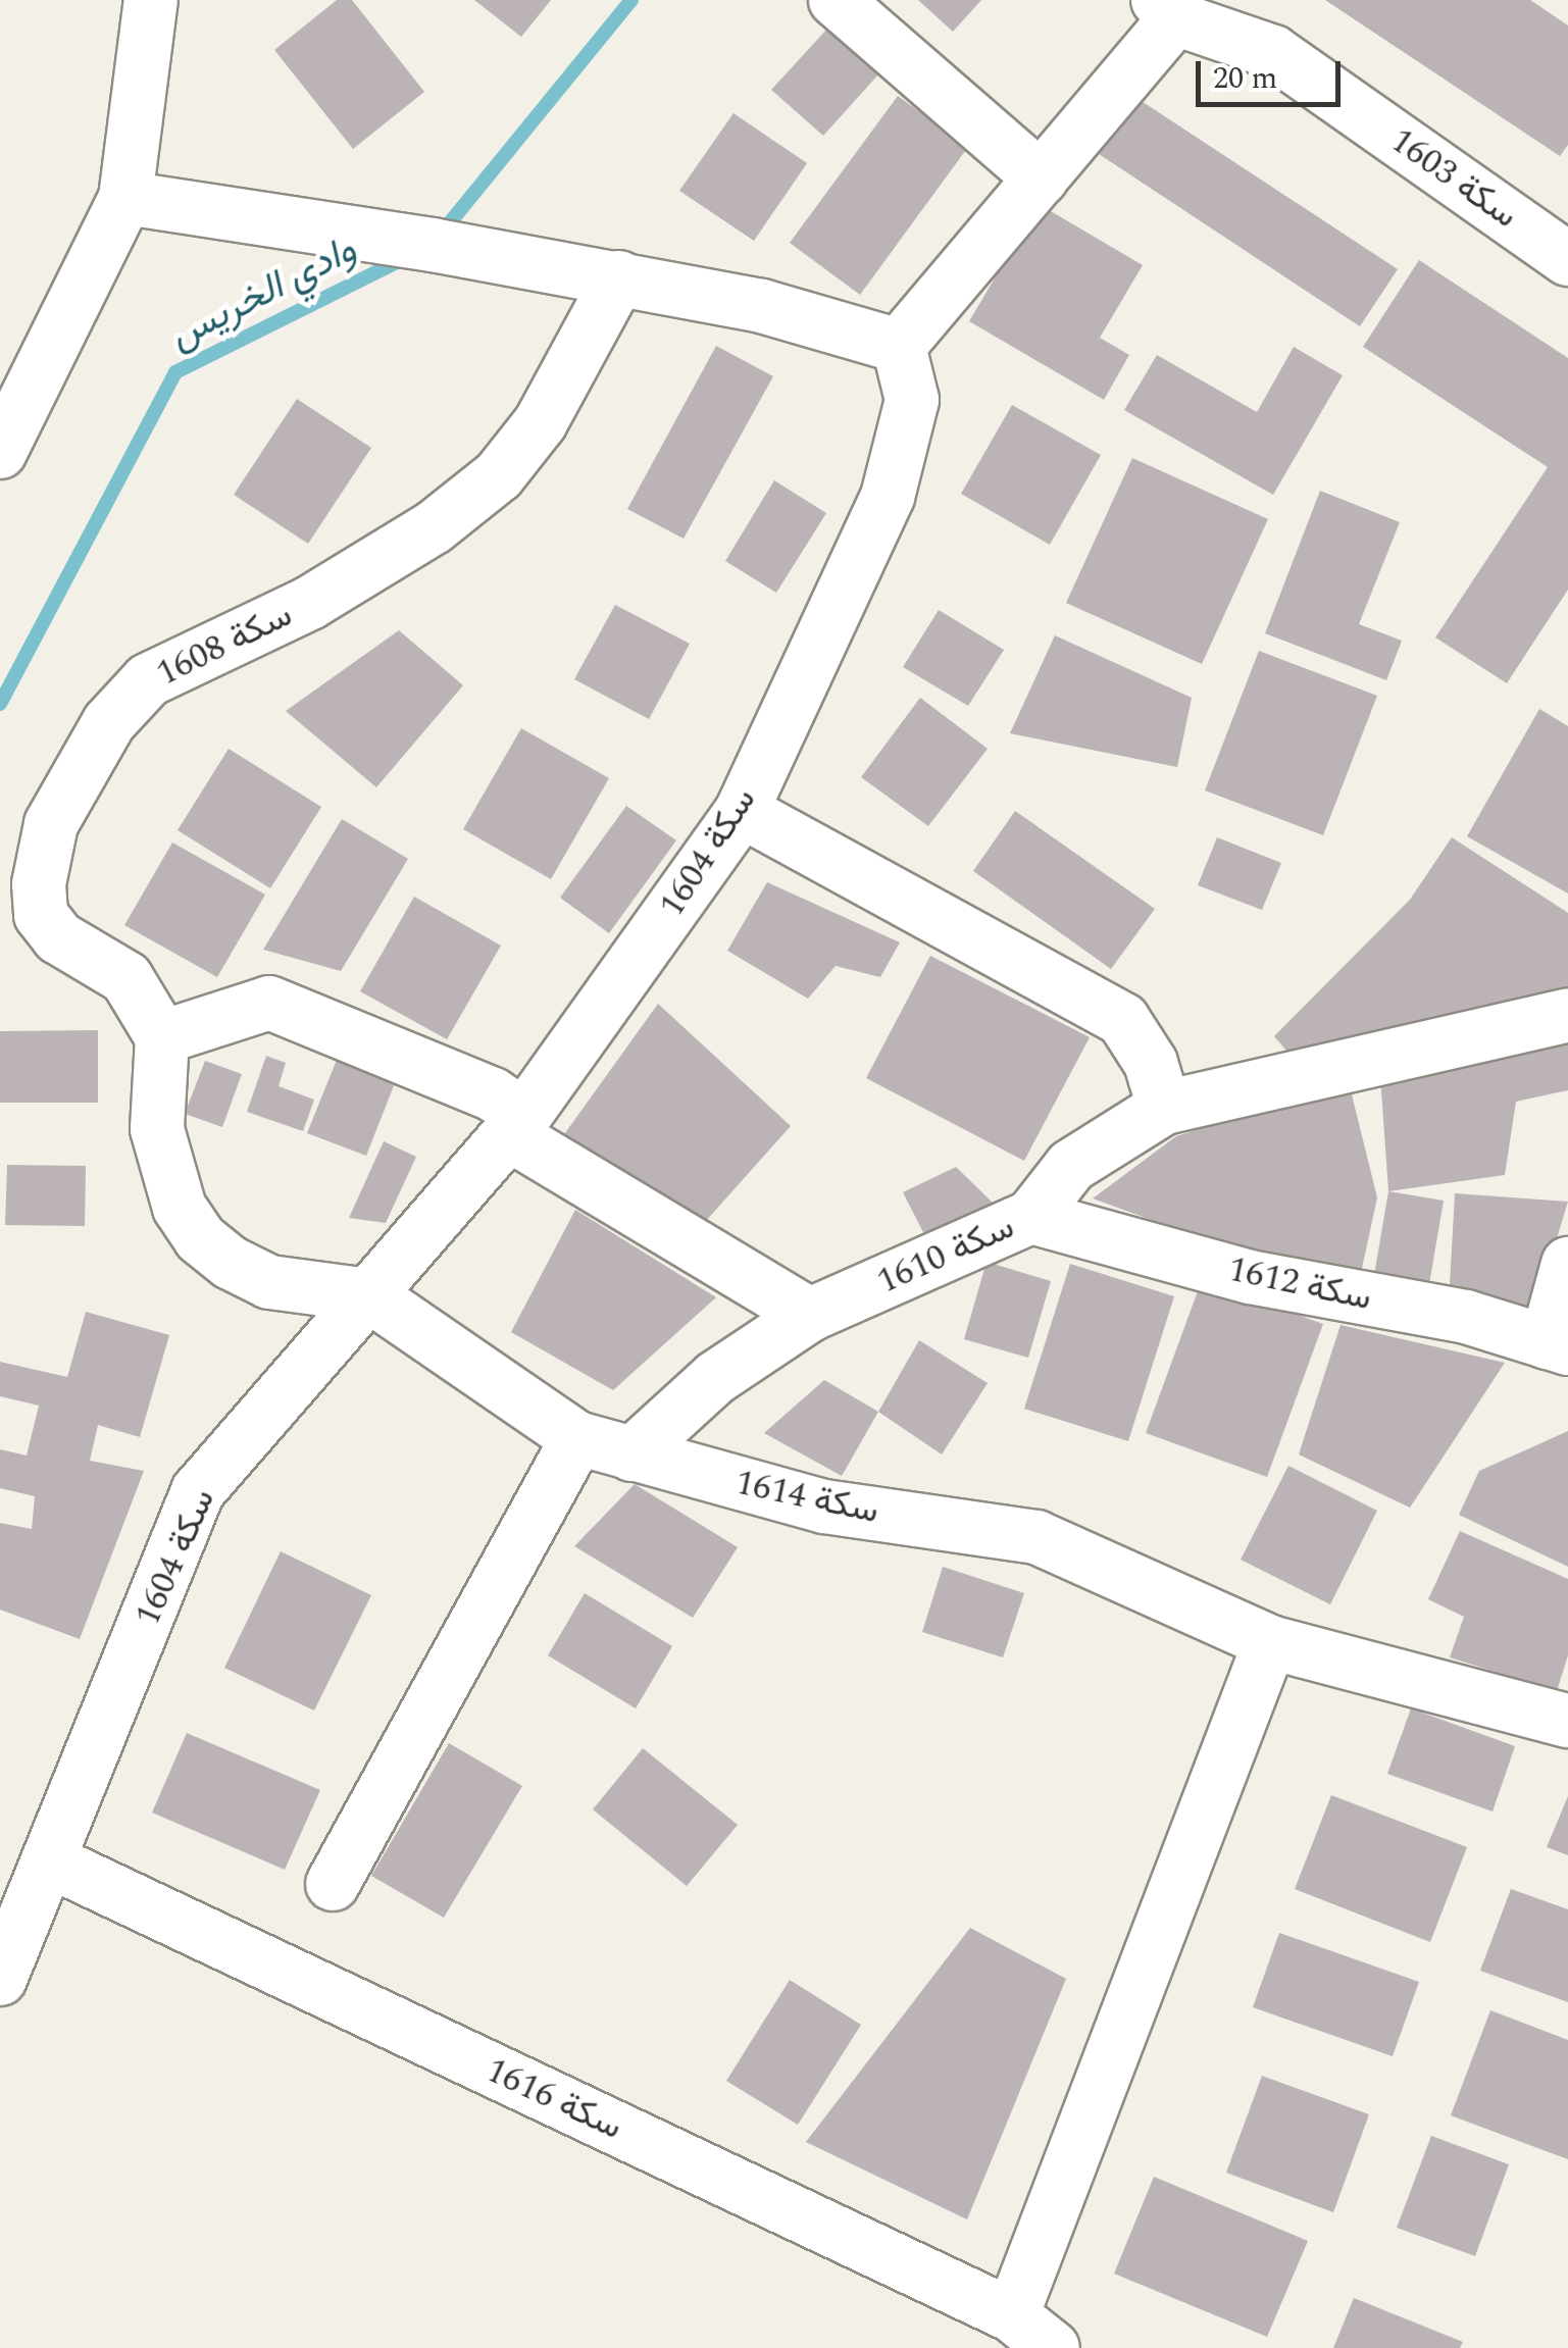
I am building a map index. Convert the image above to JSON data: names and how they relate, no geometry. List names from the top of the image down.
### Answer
{
  "streets": {
    "street": [
      "سكة 1603",
      "سكة 1608",
      "سكة 1604",
      "سكة 1610",
      "سكة 1612",
      "سكة 1614",
      "سكة 1616"
    ]
  },
  "crossings": [
    ["سكة 1608", "سكة 1604"],
    ["سكة 1608", "سكة 1614"],
    ["سكة 1604", "سكة 1614"],
    ["سكة 1604", "سكة 1616"],
    ["سكة 1610", "سكة 1612"],
    ["سكة 1610", "سكة 1614"]
  ],
  "water": ["وادي الخريس"],
  "scale_bar": "20 m"
}
